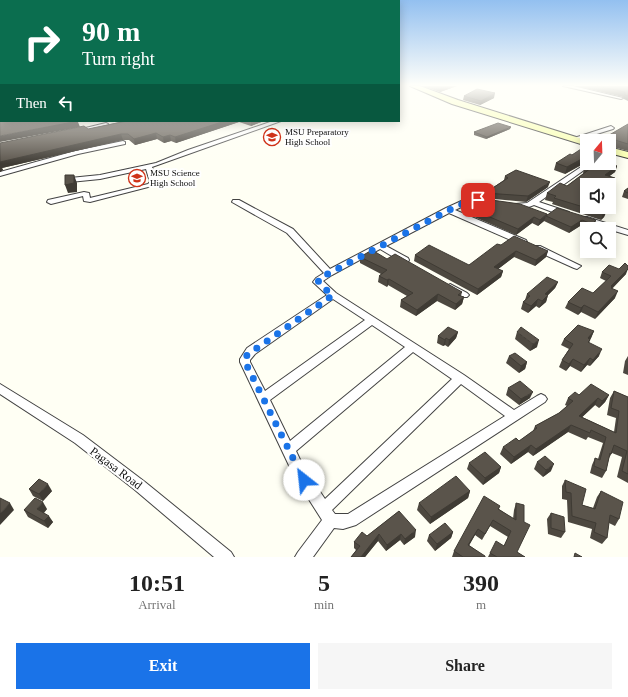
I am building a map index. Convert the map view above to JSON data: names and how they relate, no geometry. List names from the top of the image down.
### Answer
{
  "streets": {
    "street": ["Pagasa Road"]
  },
  "places": {
    "school or university": ["MSU Preparatory High School", "MSU Science High School"]
  },
  "north": "top",
  "page": {
    "turn": ["90 m", "Turn right"],
    "then": "Then",
    "eta": [
      "10:51",
      "Arrival",
      "5",
      "min",
      "390",
      "m"
    ],
    "buttons": ["Exit", "Share"]
  }
}
